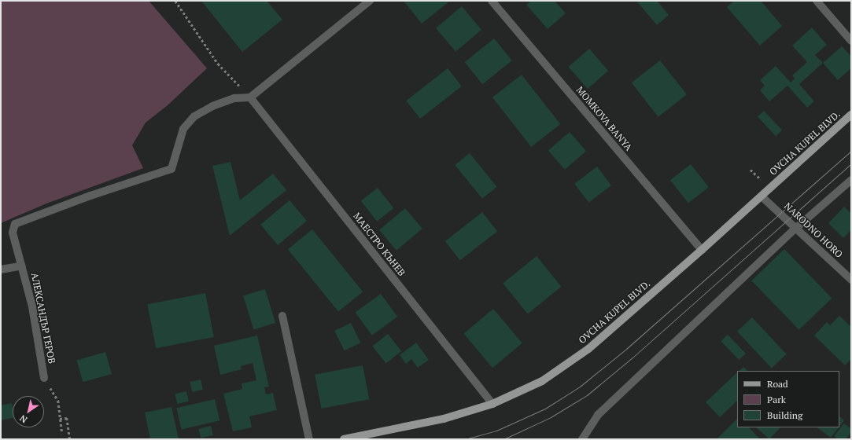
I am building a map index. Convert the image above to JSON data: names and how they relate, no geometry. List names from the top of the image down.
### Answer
{
  "streets": {
    "main road": ["OVCHA KUPEL BLVD."],
    "street": [
      "MOMKOVA BANYA",
      "NARODNO HORO",
      "МАЕСТРО КЪНЕВ",
      "АЛЕКСАНДЪР ГЕРОВ"
    ]
  },
  "crossings": [
    ["MOMKOVA BANYA", "OVCHA KUPEL BLVD."],
    ["OVCHA KUPEL BLVD.", "NARODNO HORO"],
    ["OVCHA KUPEL BLVD.", "МАЕСТРО КЪНЕВ"]
  ],
  "legend": ["Road", "Park", "Building"],
  "north": "bottom left"
}
